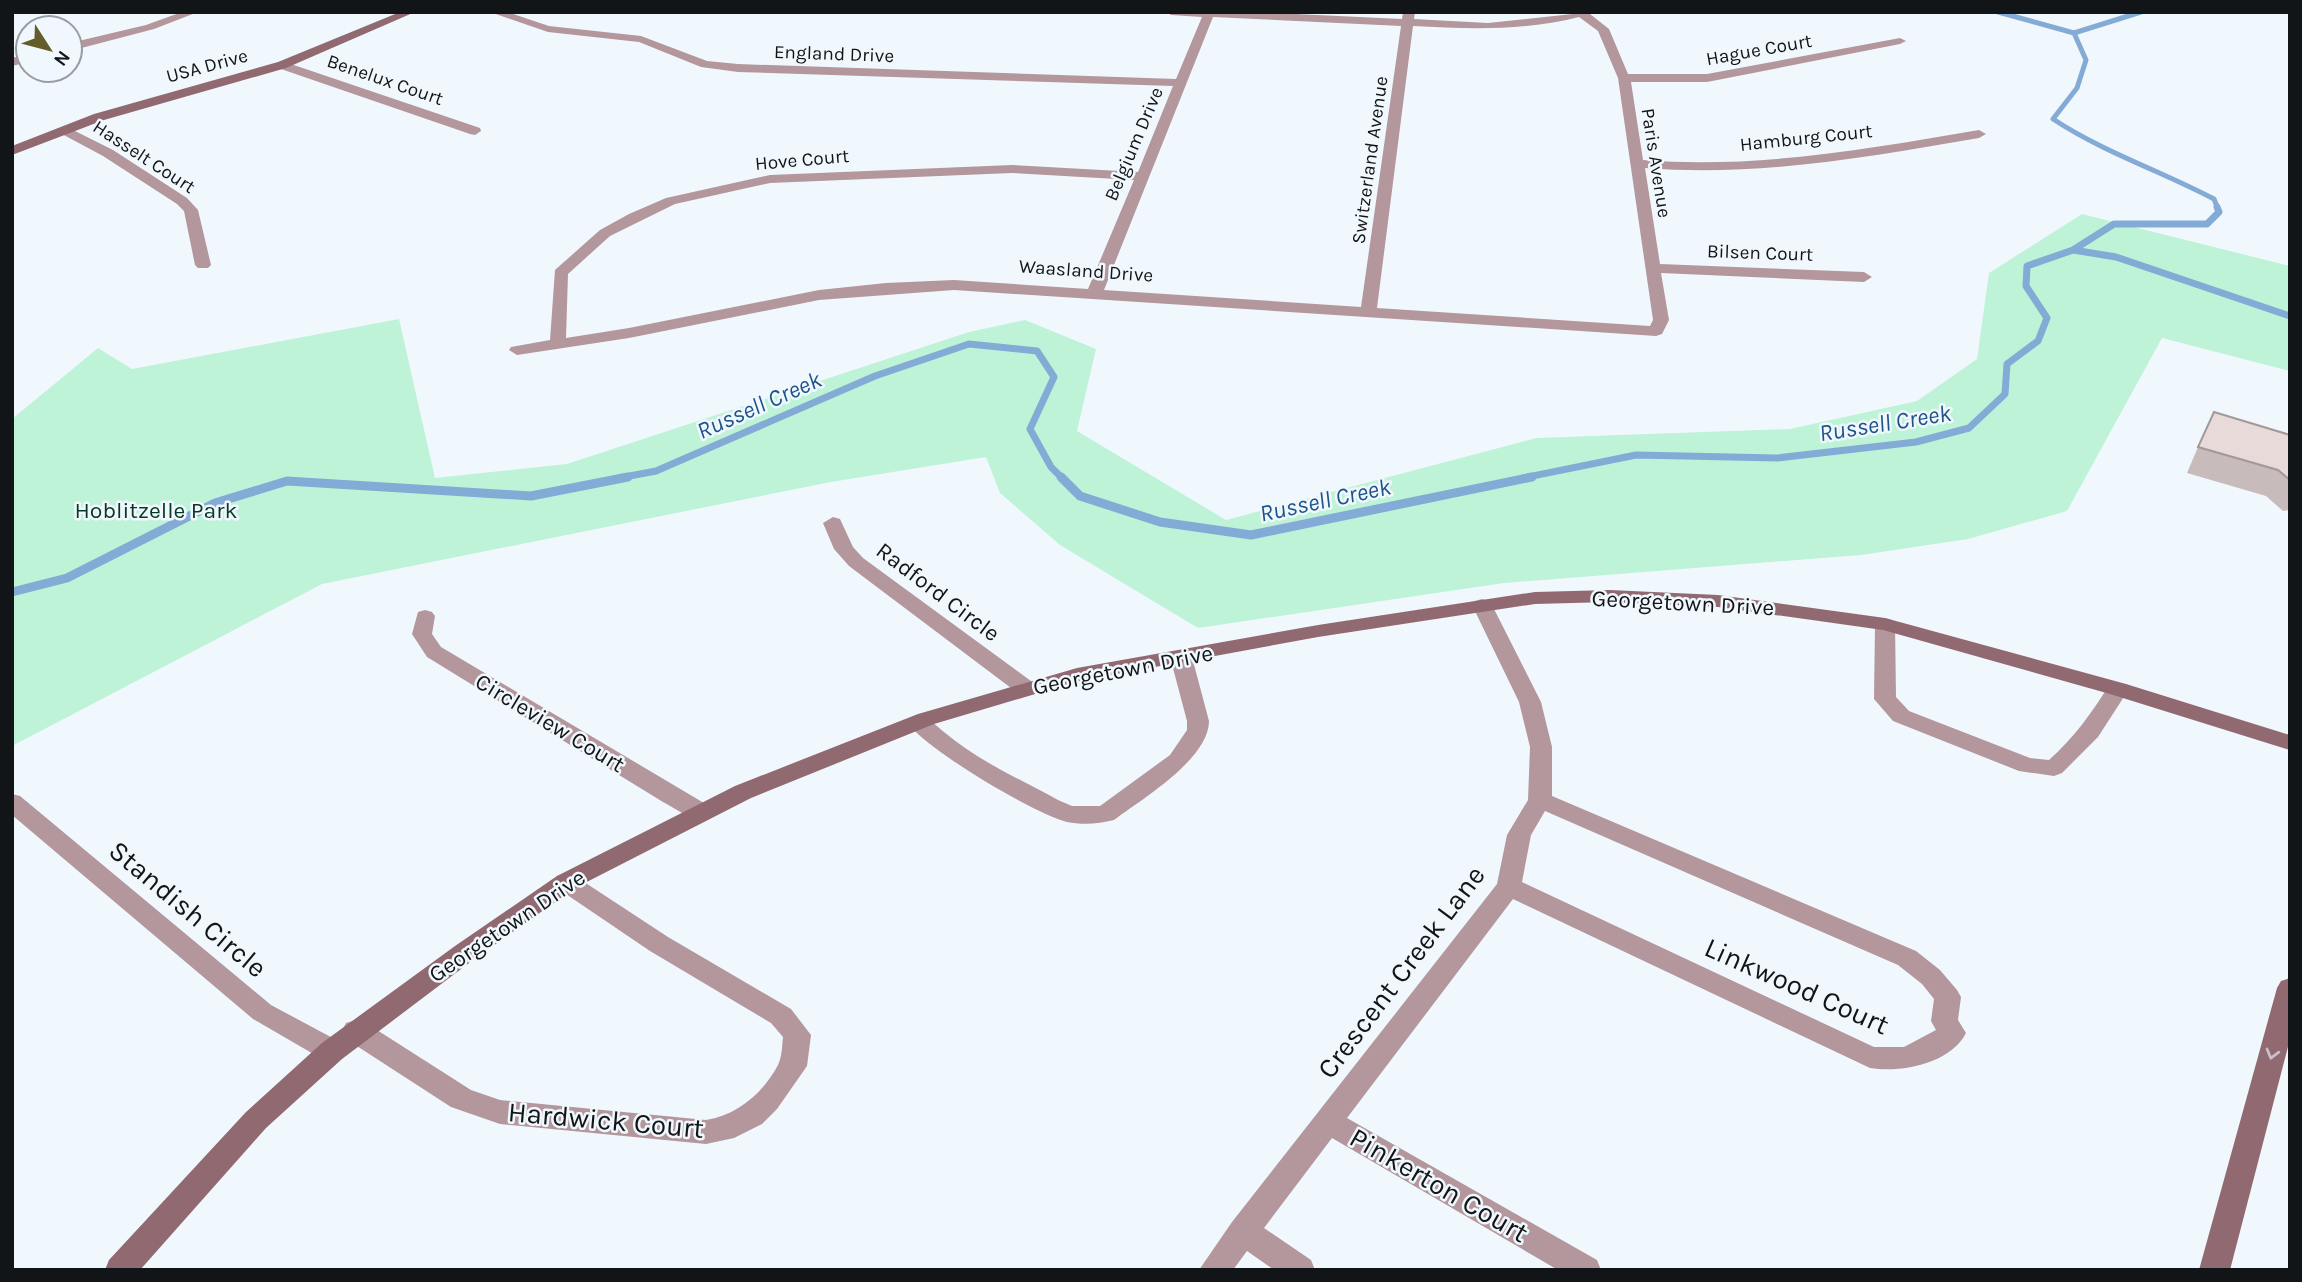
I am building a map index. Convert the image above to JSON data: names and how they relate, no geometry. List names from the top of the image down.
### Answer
{
  "streets": {
    "street": [
      "Hague Court",
      "England Drive",
      "USA Drive",
      "Benelux Court",
      "Hamburg Court",
      "Belgium Drive",
      "Hasselt Court",
      "Hove Court",
      "Switzerland Avenue",
      "Paris Avenue",
      "Bilsen Court",
      "Waasland Drive",
      "Radford Circle",
      "Georgetown Drive",
      "Circleview Court",
      "Standish Circle",
      "Crescent Creek Lane",
      "Linkwood Court",
      "Hardwick Court",
      "Pinkerton Court"
    ]
  },
  "crossings": [
    ["Hague Court", "Paris Avenue"],
    ["England Drive", "Belgium Drive"],
    ["USA Drive", "Benelux Court"],
    ["USA Drive", "Hasselt Court"],
    ["Hamburg Court", "Paris Avenue"],
    ["Belgium Drive", "Hove Court"],
    ["Belgium Drive", "Waasland Drive"],
    ["Hove Court", "Waasland Drive"],
    ["Switzerland Avenue", "Waasland Drive"],
    ["Paris Avenue", "Bilsen Court"],
    ["Paris Avenue", "Waasland Drive"],
    ["Radford Circle", "Georgetown Drive"],
    ["Georgetown Drive", "Circleview Court"],
    ["Georgetown Drive", "Standish Circle"],
    ["Georgetown Drive", "Hardwick Court"],
    ["Crescent Creek Lane", "Linkwood Court"],
    ["Crescent Creek Lane", "Pinkerton Court"]
  ],
  "water": ["Russell Creek"],
  "parks": ["Hoblitzelle Park"],
  "north": "bottom right"
}
